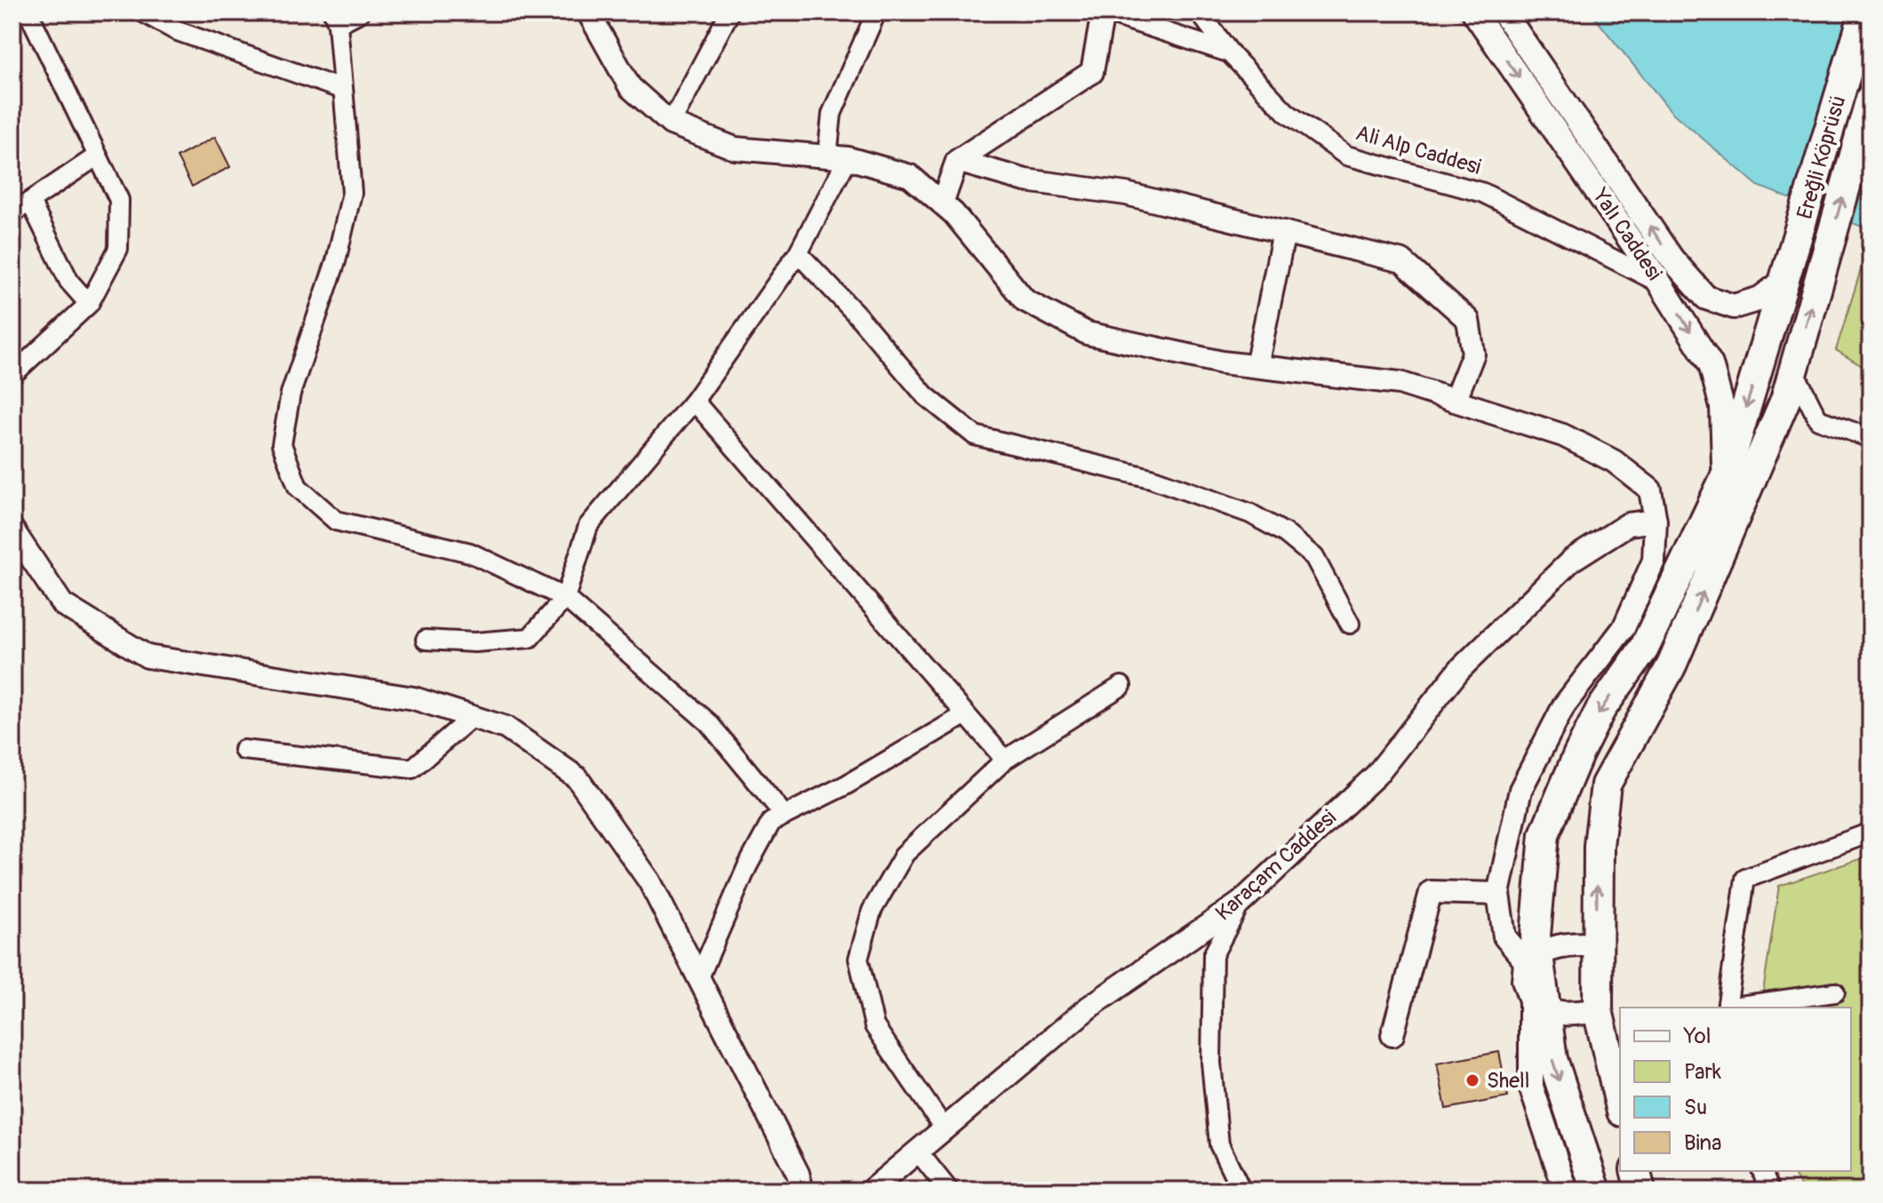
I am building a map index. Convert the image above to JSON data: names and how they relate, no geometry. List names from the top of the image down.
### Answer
{
  "streets": {
    "highway": ["Ereğli Köprüsü"],
    "main road": ["Yalı Caddesi"],
    "street": ["Ali Alp Caddesi", "Karaçam Caddesi"]
  },
  "crossings": [
    ["Ali Alp Caddesi", "Yalı Caddesi"],
    ["Ereğli Köprüsü", "Yalı Caddesi"]
  ],
  "places": ["Shell"],
  "legend": [
    "Yol",
    "Park",
    "Su",
    "Bina"
  ]
}
